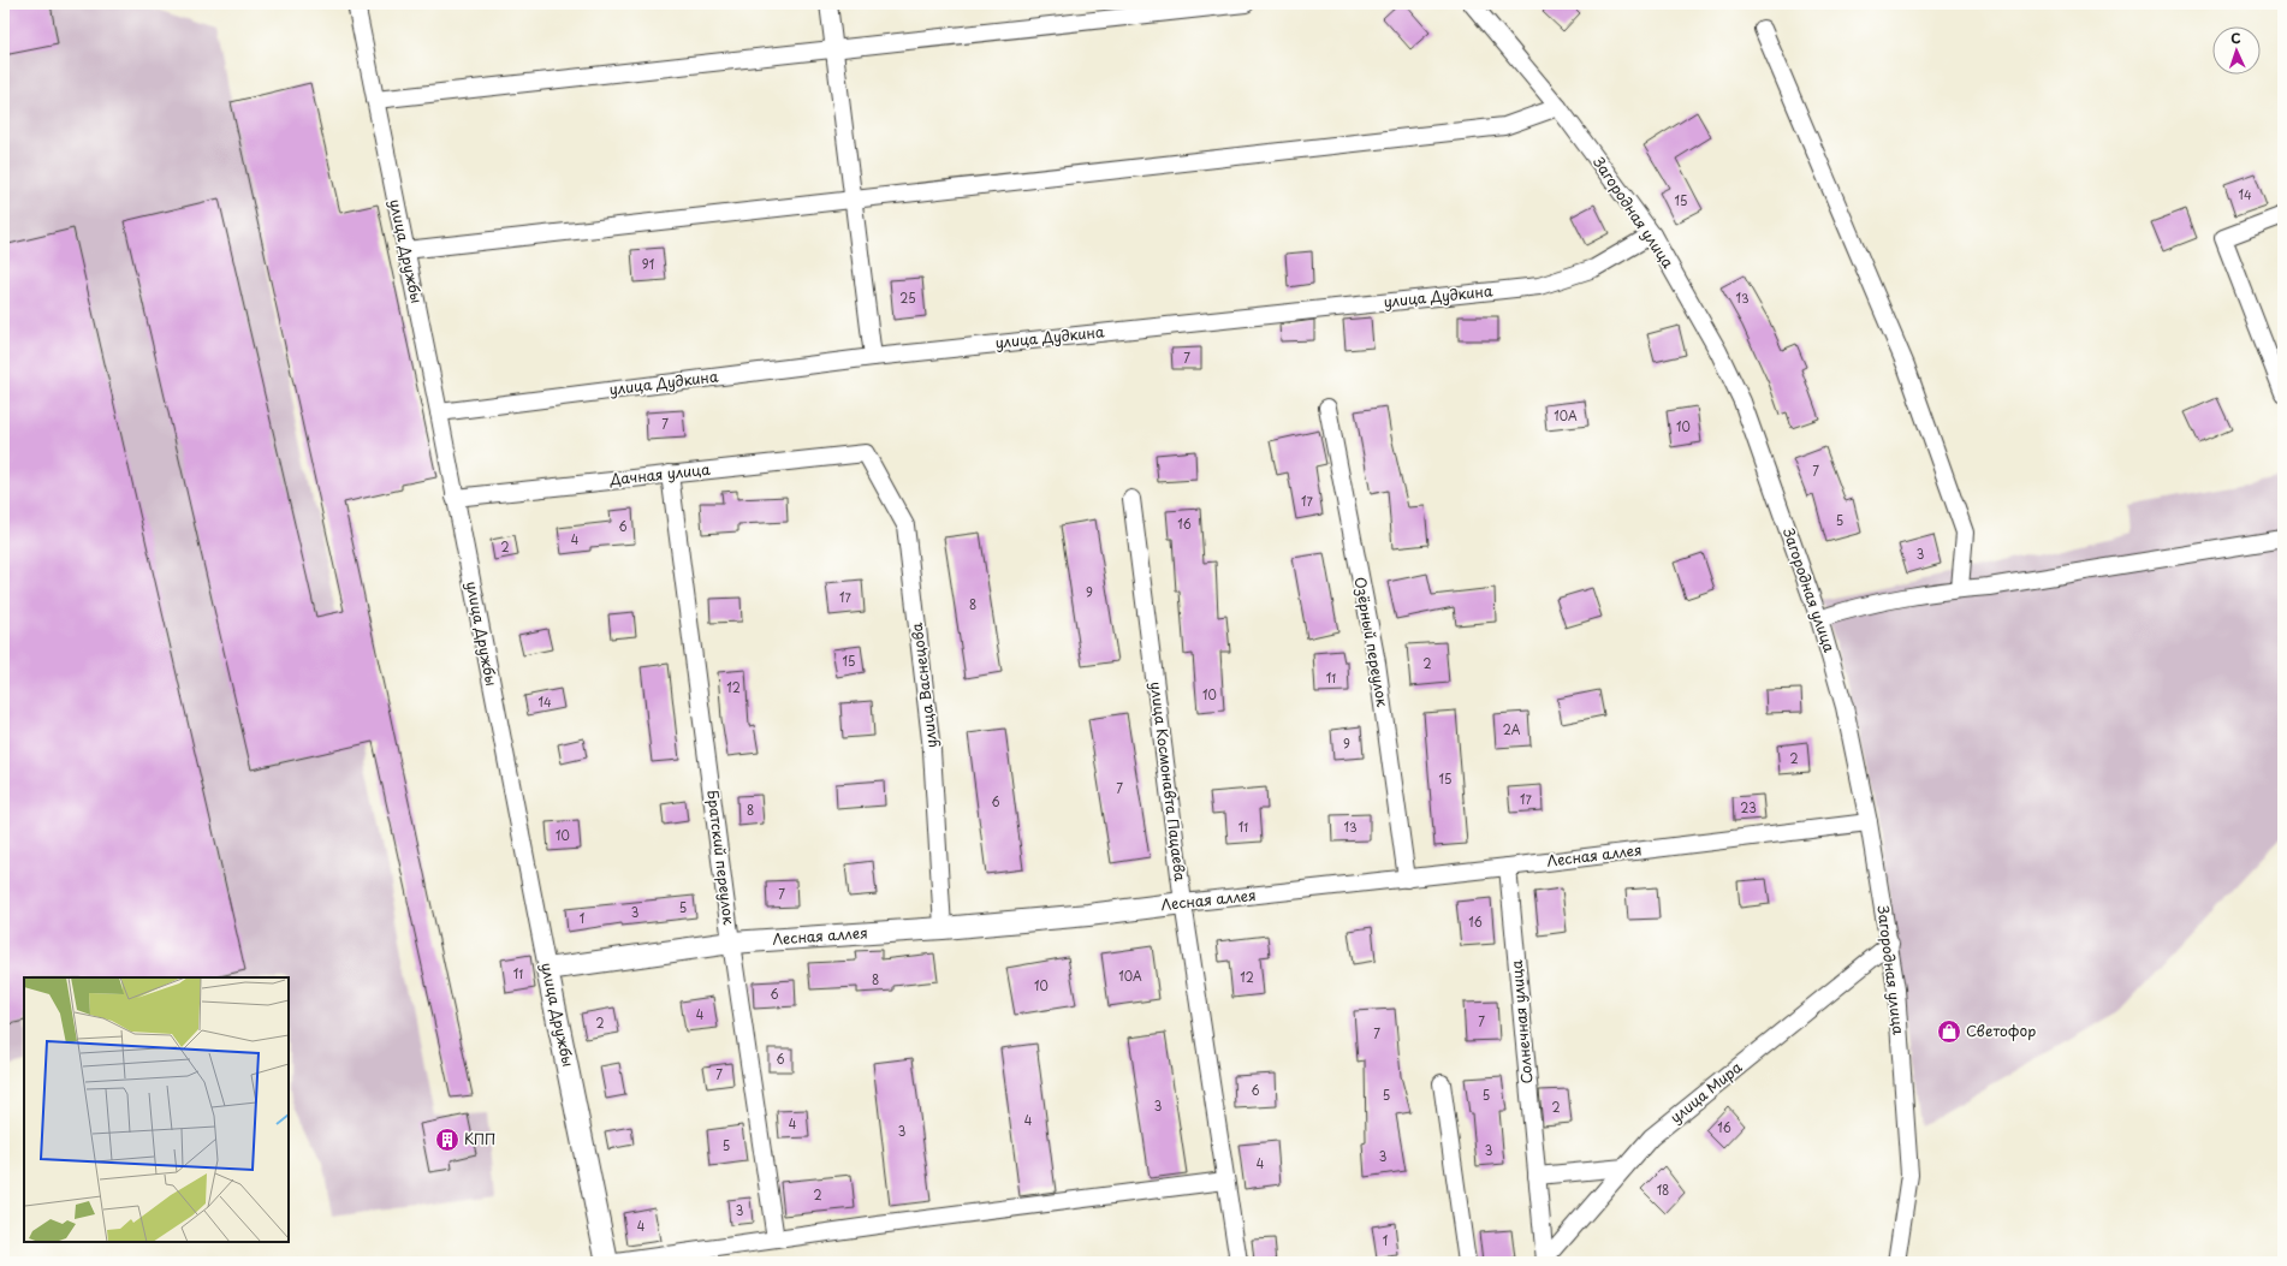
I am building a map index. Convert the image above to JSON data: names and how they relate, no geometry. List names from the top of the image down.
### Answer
{
  "streets": {
    "street": [
      "Загородная улица",
      "улица Дружбы",
      "улица Дудкина",
      "Дачная улица",
      "Озёрный переулок",
      "улица Васнецова",
      "улица Космонавта Пацаева",
      "Лесная аллея",
      "Братский переулок",
      "Солнечная улица",
      "улица Мира"
    ]
  },
  "crossings": [
    ["Загородная улица", "улица Дудкина"],
    ["Загородная улица", "Лесная аллея"],
    ["Загородная улица", "улица Мира"],
    ["улица Дружбы", "улица Дудкина"],
    ["улица Дружбы", "Дачная улица"],
    ["улица Дружбы", "Лесная аллея"],
    ["Дачная улица", "улица Васнецова"],
    ["Дачная улица", "Братский переулок"],
    ["Озёрный переулок", "Лесная аллея"],
    ["улица Васнецова", "Лесная аллея"],
    ["улица Космонавта Пацаева", "Лесная аллея"],
    ["Лесная аллея", "Братский переулок"],
    ["Лесная аллея", "Солнечная улица"],
    ["Солнечная улица", "улица Мира"]
  ],
  "places": {
    "shop": ["Светофор"],
    "building": ["КПП"]
  },
  "house_numbers": [
    "14",
    "15",
    "91",
    "25",
    "13",
    "7",
    "10А",
    "7",
    "10",
    "7",
    "17",
    "5",
    "16",
    "6",
    "4",
    "2",
    "3",
    "9",
    "17",
    "8",
    "15",
    "2",
    "11",
    "12",
    "10",
    "14",
    "2А",
    "9",
    "2",
    "15",
    "7",
    "17",
    "6",
    "23",
    "8",
    "11",
    "13",
    "10",
    "7",
    "5",
    "3",
    "1",
    "16",
    "11",
    "10А",
    "12",
    "8",
    "10",
    "6",
    "4",
    "7",
    "2",
    "7",
    "6",
    "7",
    "6",
    "5",
    "5",
    "3",
    "2",
    "4",
    "4",
    "16",
    "3",
    "5",
    "3",
    "3",
    "4",
    "18",
    "2",
    "3",
    "4",
    "1"
  ],
  "north": "top"
}
